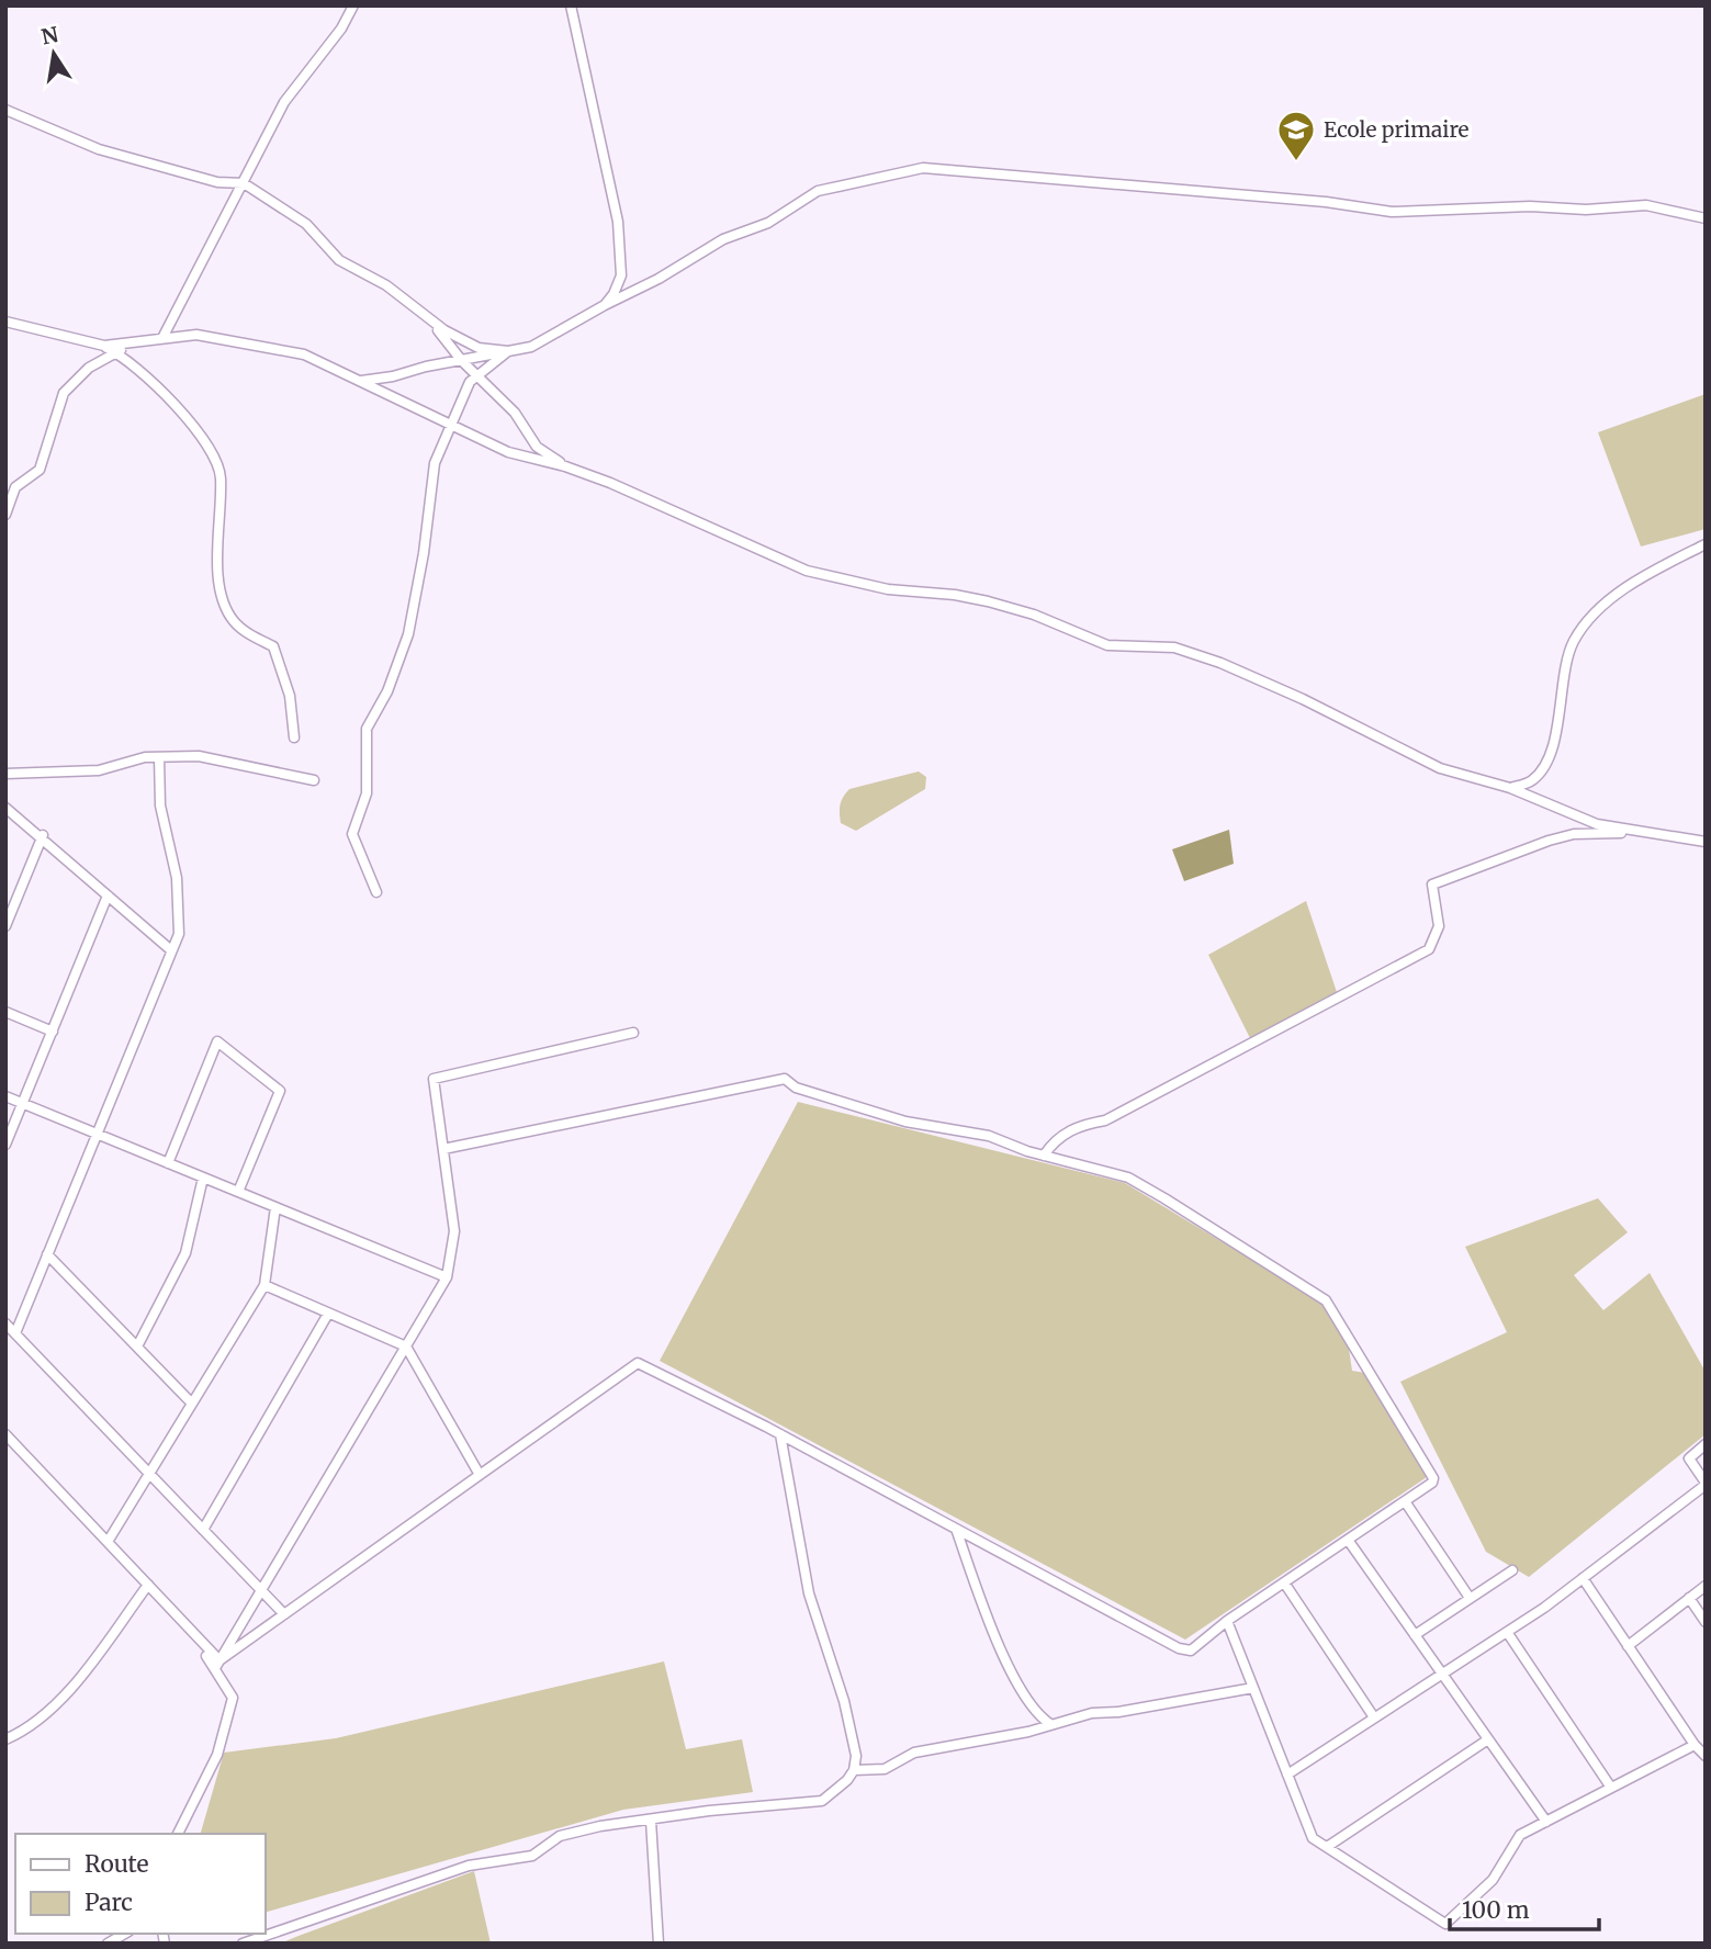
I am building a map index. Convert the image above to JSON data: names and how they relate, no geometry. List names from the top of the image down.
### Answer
{
  "places": {
    "school or university": ["Ecole primaire"]
  },
  "legend": ["Route", "Parc"],
  "scale_bar": "100 m",
  "north": "top"
}
